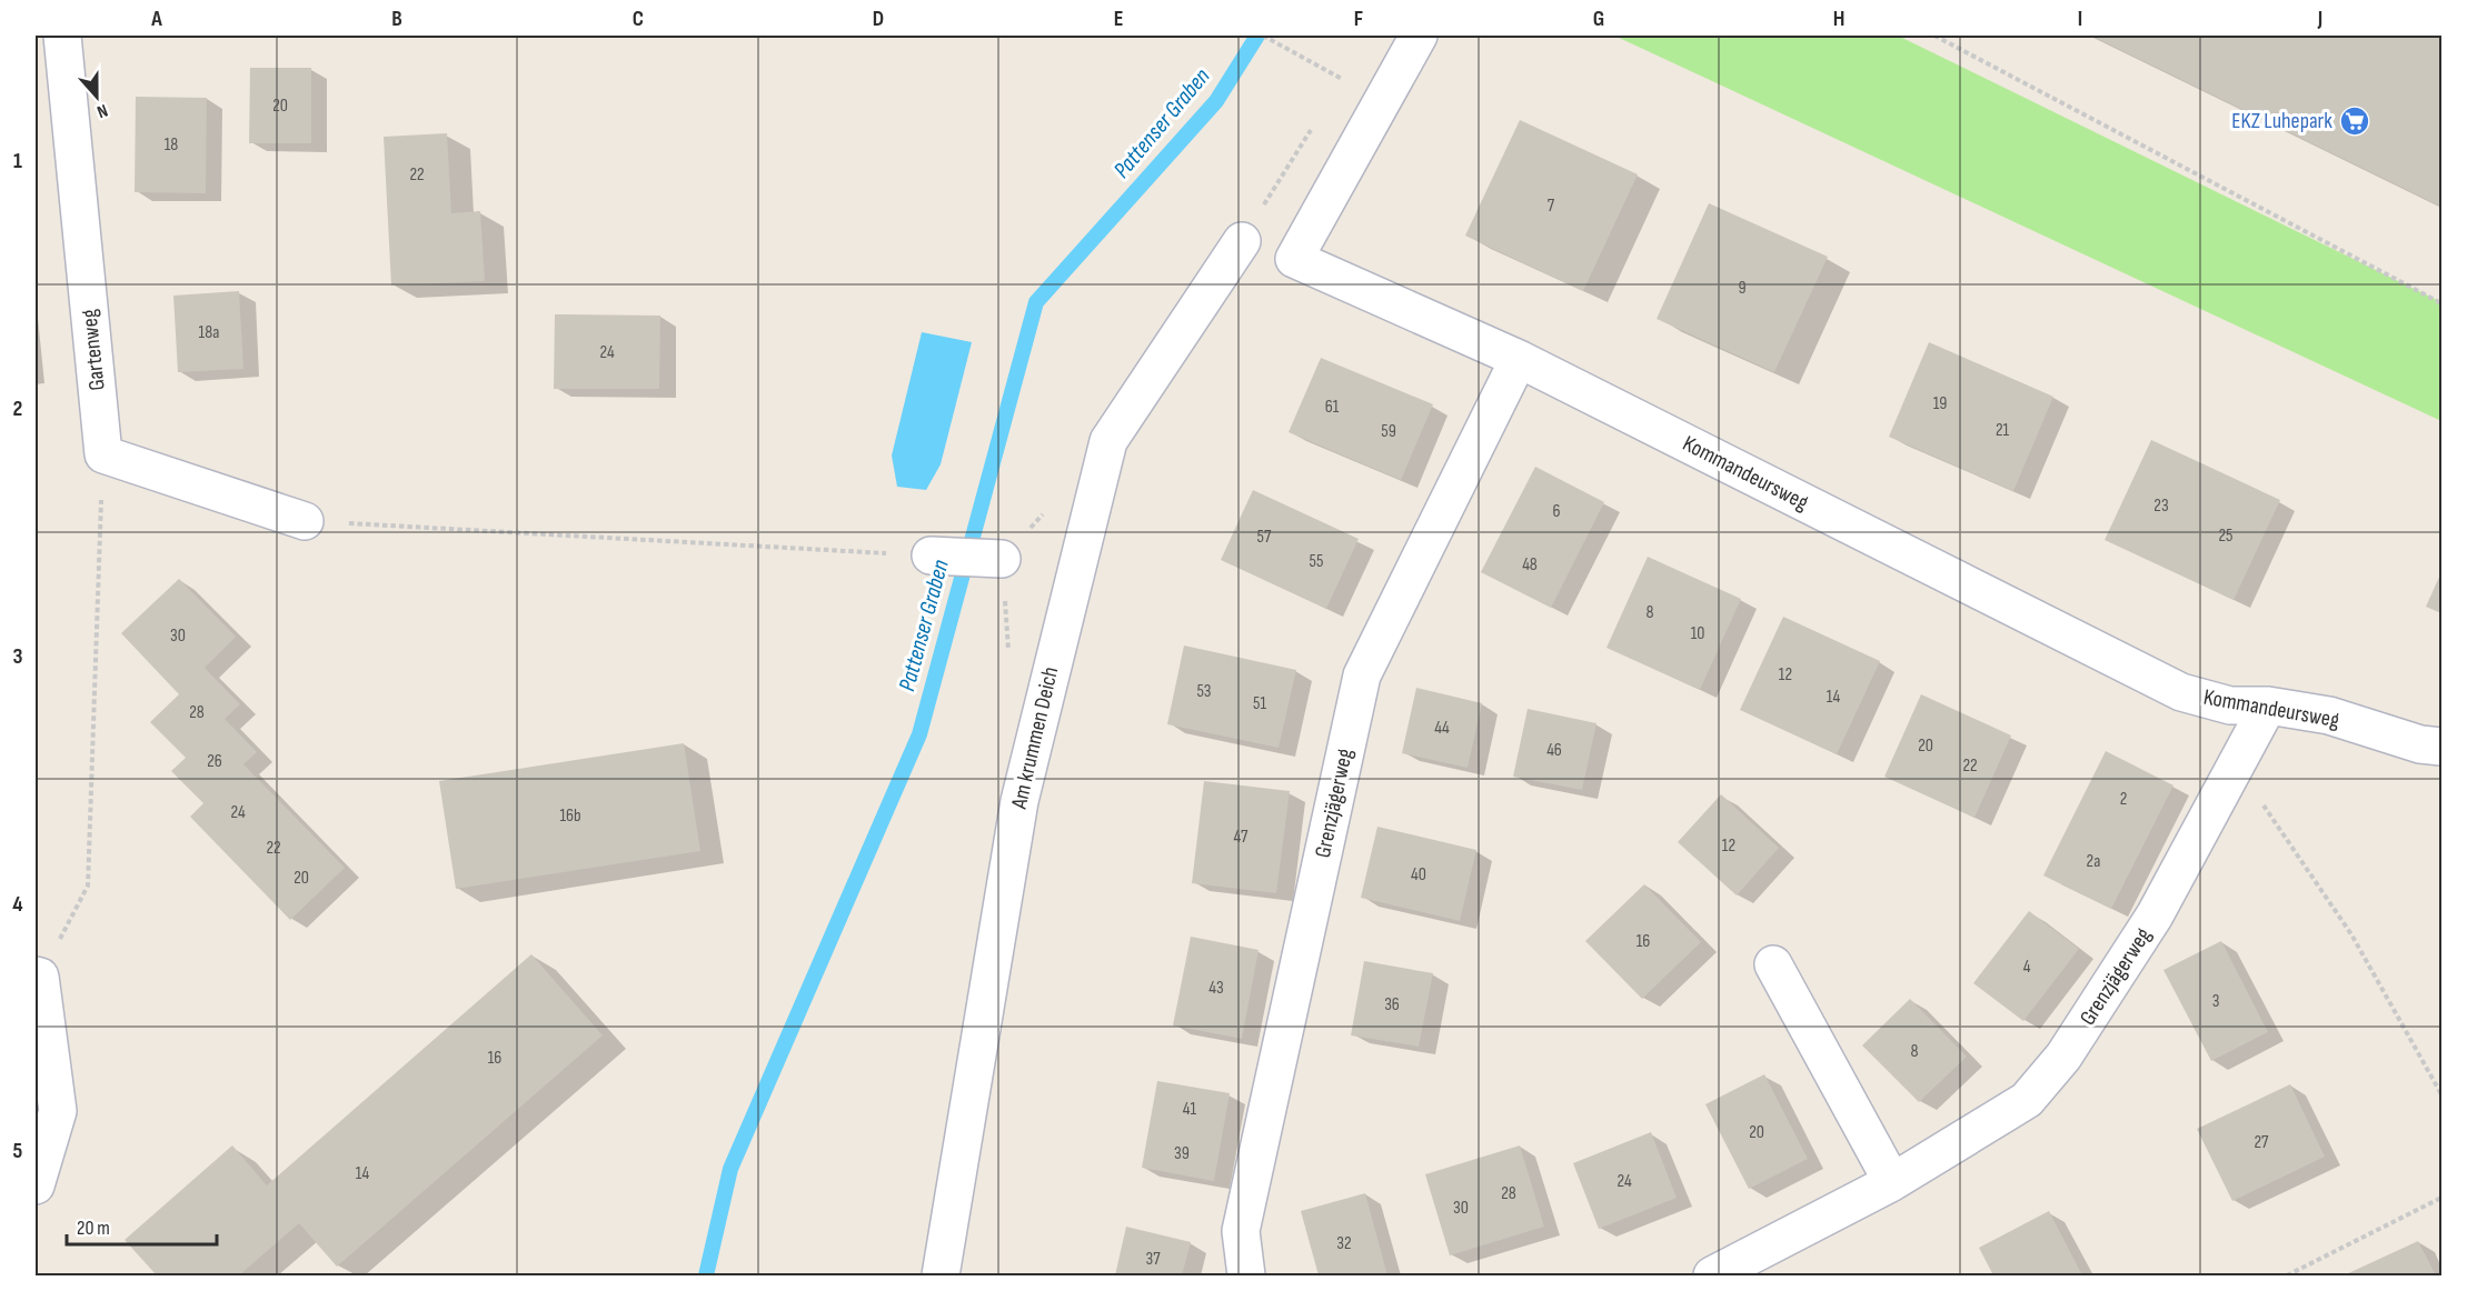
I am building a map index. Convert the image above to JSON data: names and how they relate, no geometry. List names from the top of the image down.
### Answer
{
  "streets": {
    "street": [
      "Gartenweg",
      "Kommandeursweg",
      "Am krummen Deich",
      "Grenzjägerweg"
    ]
  },
  "crossings": [
    ["Kommandeursweg", "Grenzjägerweg"]
  ],
  "water": ["Pattenser Graben"],
  "places": {
    "supermarket": ["EKZ Luhepark"]
  },
  "house_numbers": [
    "20",
    "18",
    "22",
    "7",
    "9",
    "18a",
    "24",
    "19",
    "61",
    "21",
    "59",
    "23",
    "6",
    "25",
    "57",
    "55",
    "48",
    "8",
    "10",
    "30",
    "12",
    "53",
    "14",
    "51",
    "28",
    "44",
    "20",
    "46",
    "26",
    "22",
    "2",
    "24",
    "16b",
    "47",
    "12",
    "22",
    "2a",
    "40",
    "20",
    "16",
    "4",
    "43",
    "3",
    "36",
    "8",
    "16",
    "41",
    "20",
    "27",
    "39",
    "14",
    "24",
    "28",
    "30",
    "32",
    "37"
  ],
  "scale_bar": "20 m",
  "north": "bottom",
  "grid": {
    "columns": [
      "A",
      "B",
      "C",
      "D",
      "E",
      "F",
      "G",
      "H",
      "I",
      "J"
    ],
    "rows": [
      "1",
      "2",
      "3",
      "4",
      "5"
    ]
  }
}
